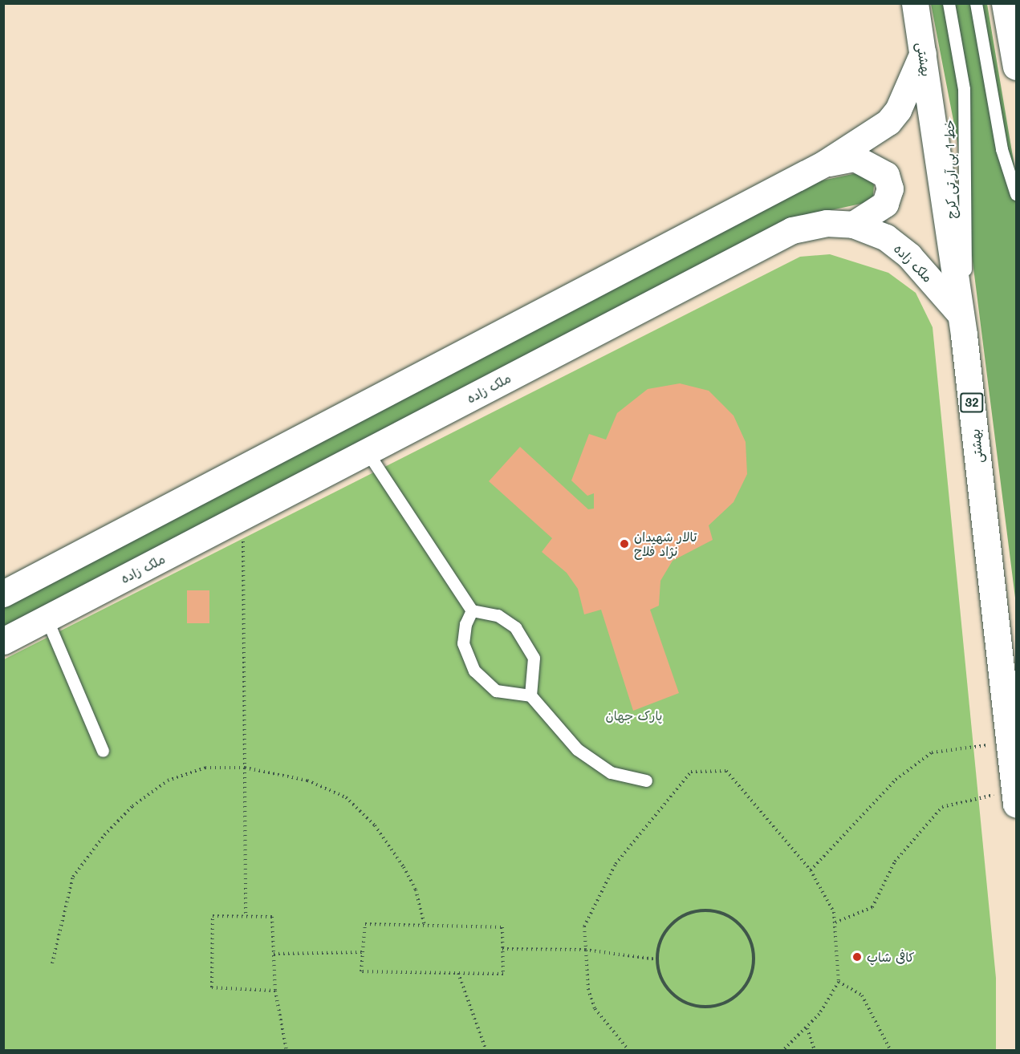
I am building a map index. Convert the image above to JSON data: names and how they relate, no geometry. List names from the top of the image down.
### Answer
{
  "streets": {
    "main road": ["بهشتى", "ملک زاده", "32"],
    "lane": ["خط 1 بی آر تی کرج"]
  },
  "crossings": [
    ["بهشتى", "خط 1 بی آر تی کرج"],
    ["بهشتى", "ملک زاده"],
    ["خط 1 بی آر تی کرج", "ملک زاده"]
  ],
  "parks": ["پارک جهان"],
  "places": ["تالار شهیدان نژاد فلاح", "کافی شاپ"]
}
